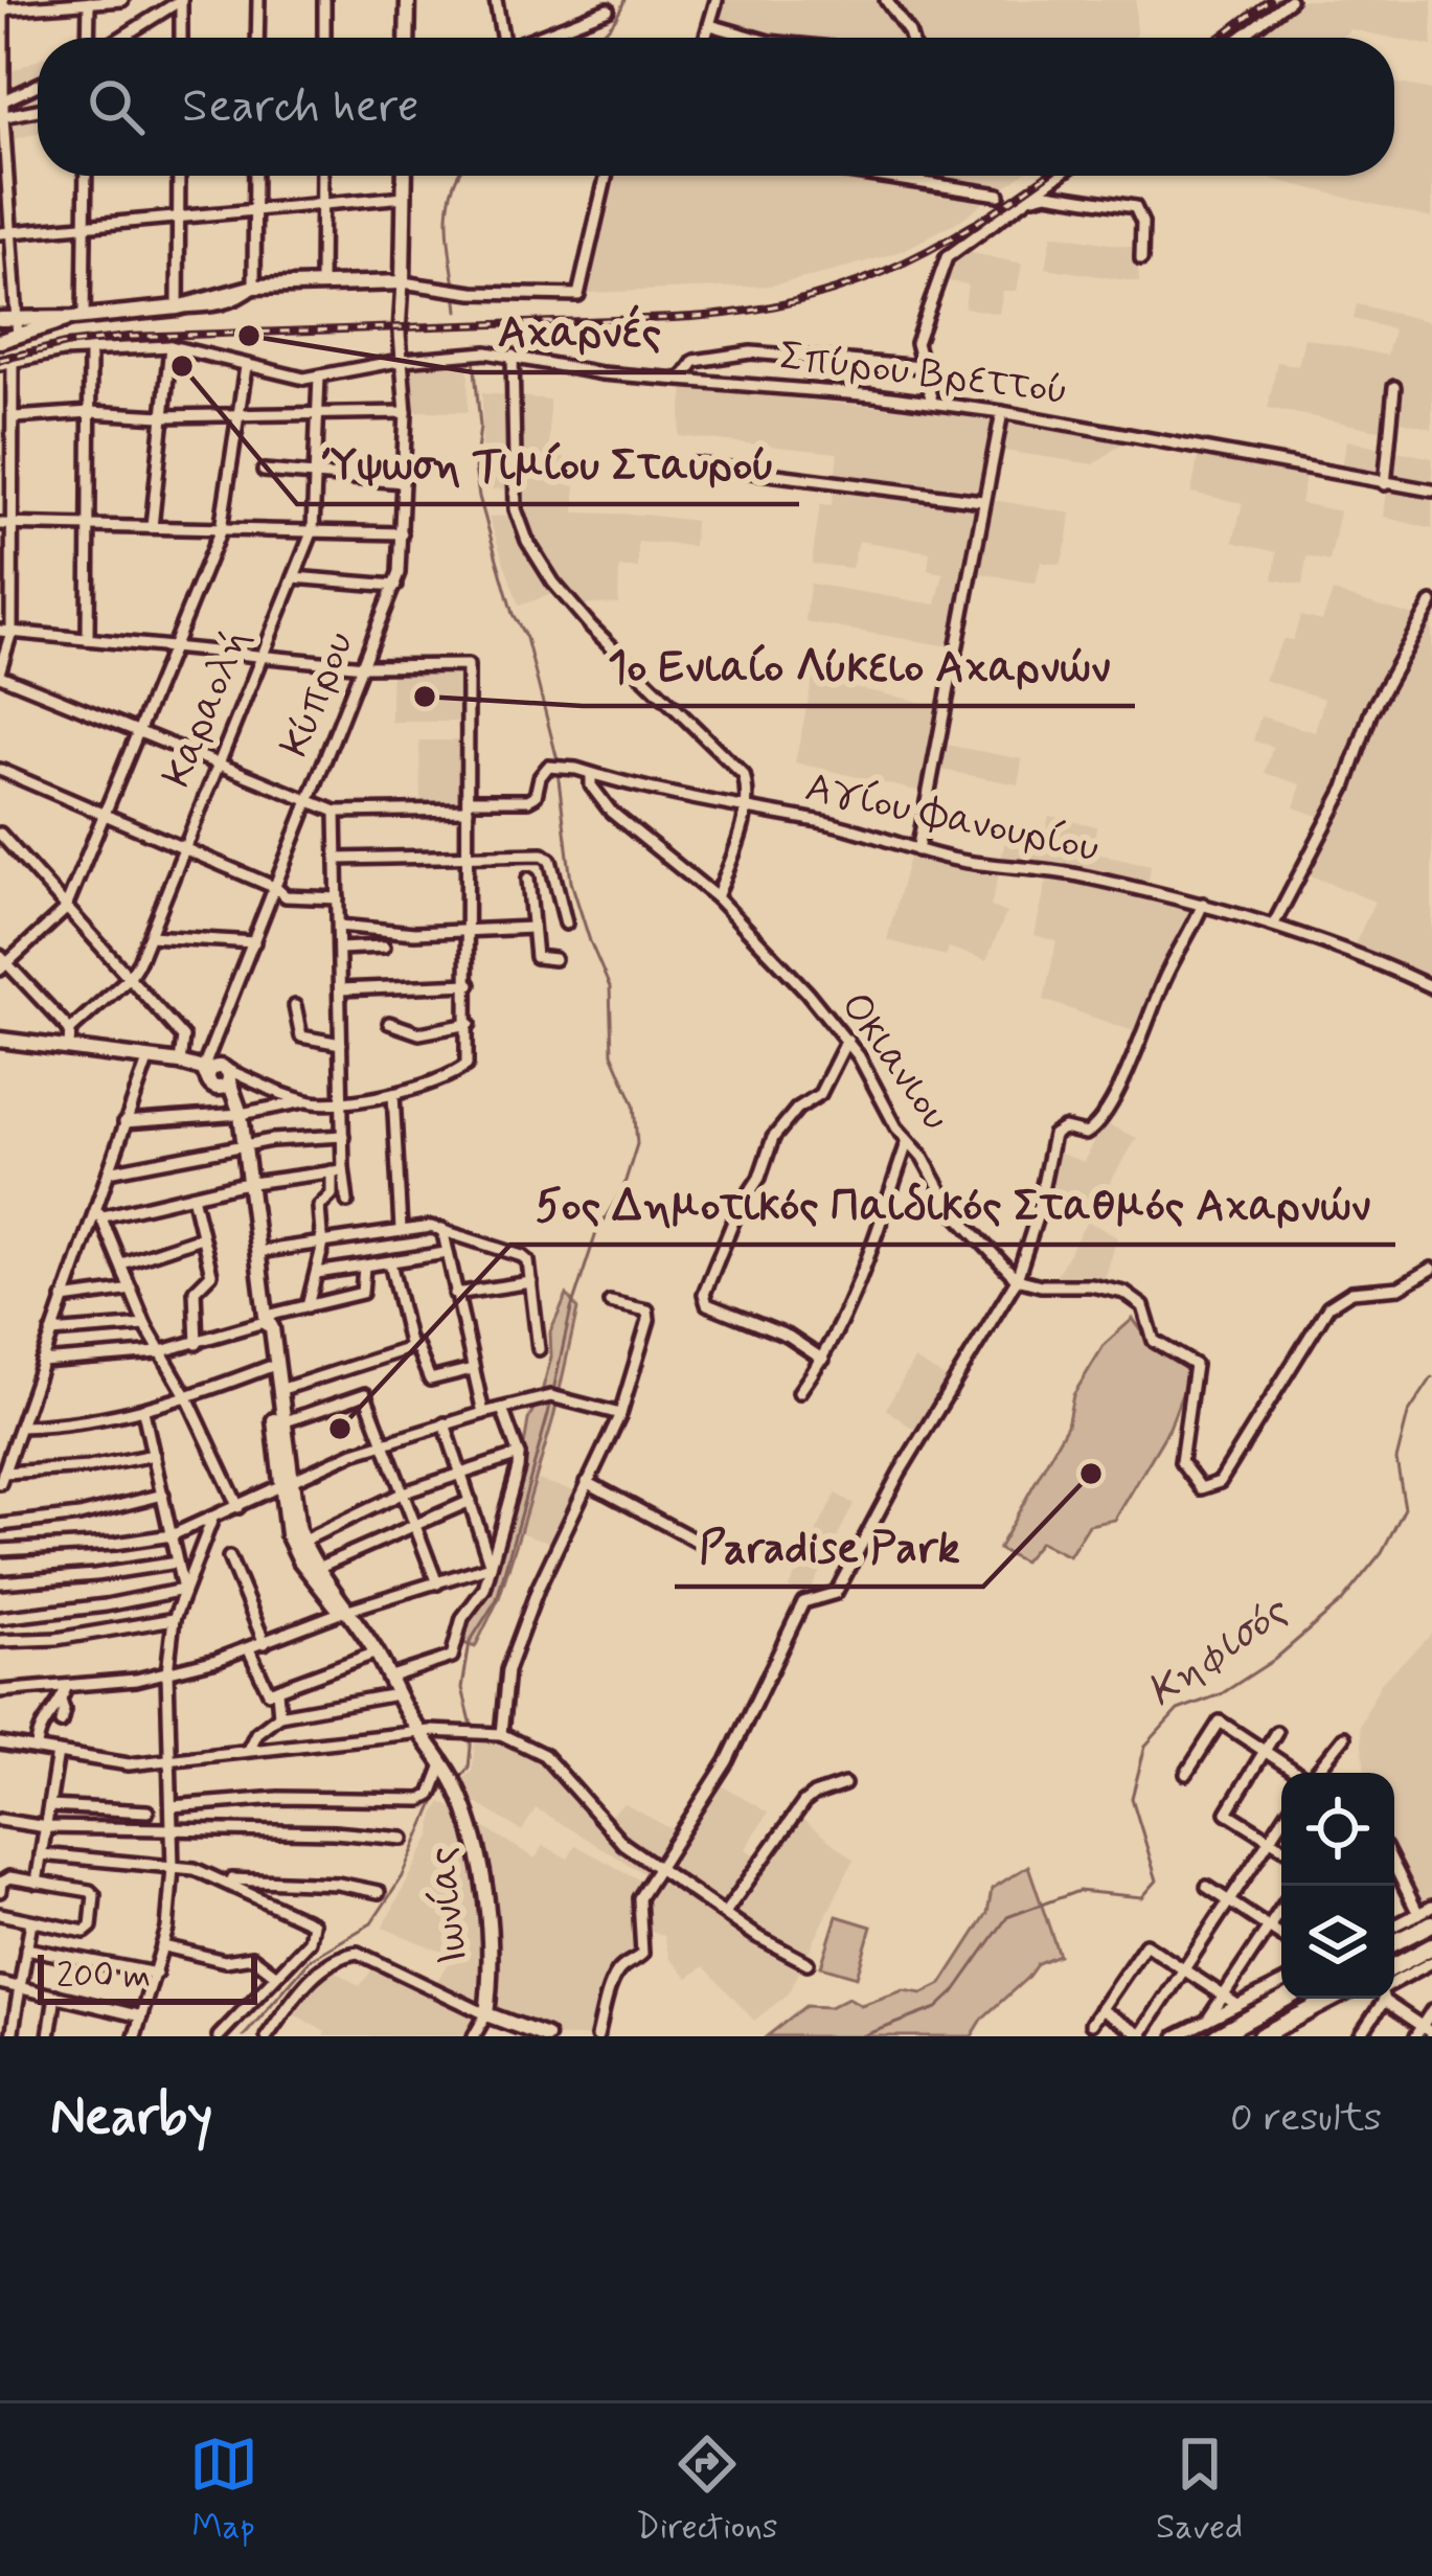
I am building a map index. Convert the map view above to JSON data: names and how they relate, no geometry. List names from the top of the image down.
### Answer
{
  "streets": {
    "main road": ["Ιωνίας"],
    "street": [
      "Σπύρου Βρεττού",
      "Κύπρου",
      "Καραολή",
      "Αγίου Φανουρίου",
      "Οκιανιου"
    ]
  },
  "crossings": [
    ["Σπύρου Βρεττού", "Κύπρου"],
    ["Σπύρου Βρεττού", "Καραολή"],
    ["Αγίου Φανουρίου", "Οκιανιου"]
  ],
  "water": ["Κηφισός"],
  "places": [
    "Αχαρνές",
    "Ύψωση Τιμίου Σταυρού",
    "1ο Ενιαίο Λύκειο Αχαρνών",
    "5ος Δημοτικός Παιδικός Σταθμός Αχαρνών",
    "Paradise Park"
  ],
  "scale_bar": "200 m",
  "page": {
    "search": "Search here",
    "scale": "200 m",
    "heading": ["Nearby", "0 results"],
    "nav": ["Map", "Directions", "Saved"]
  }
}
